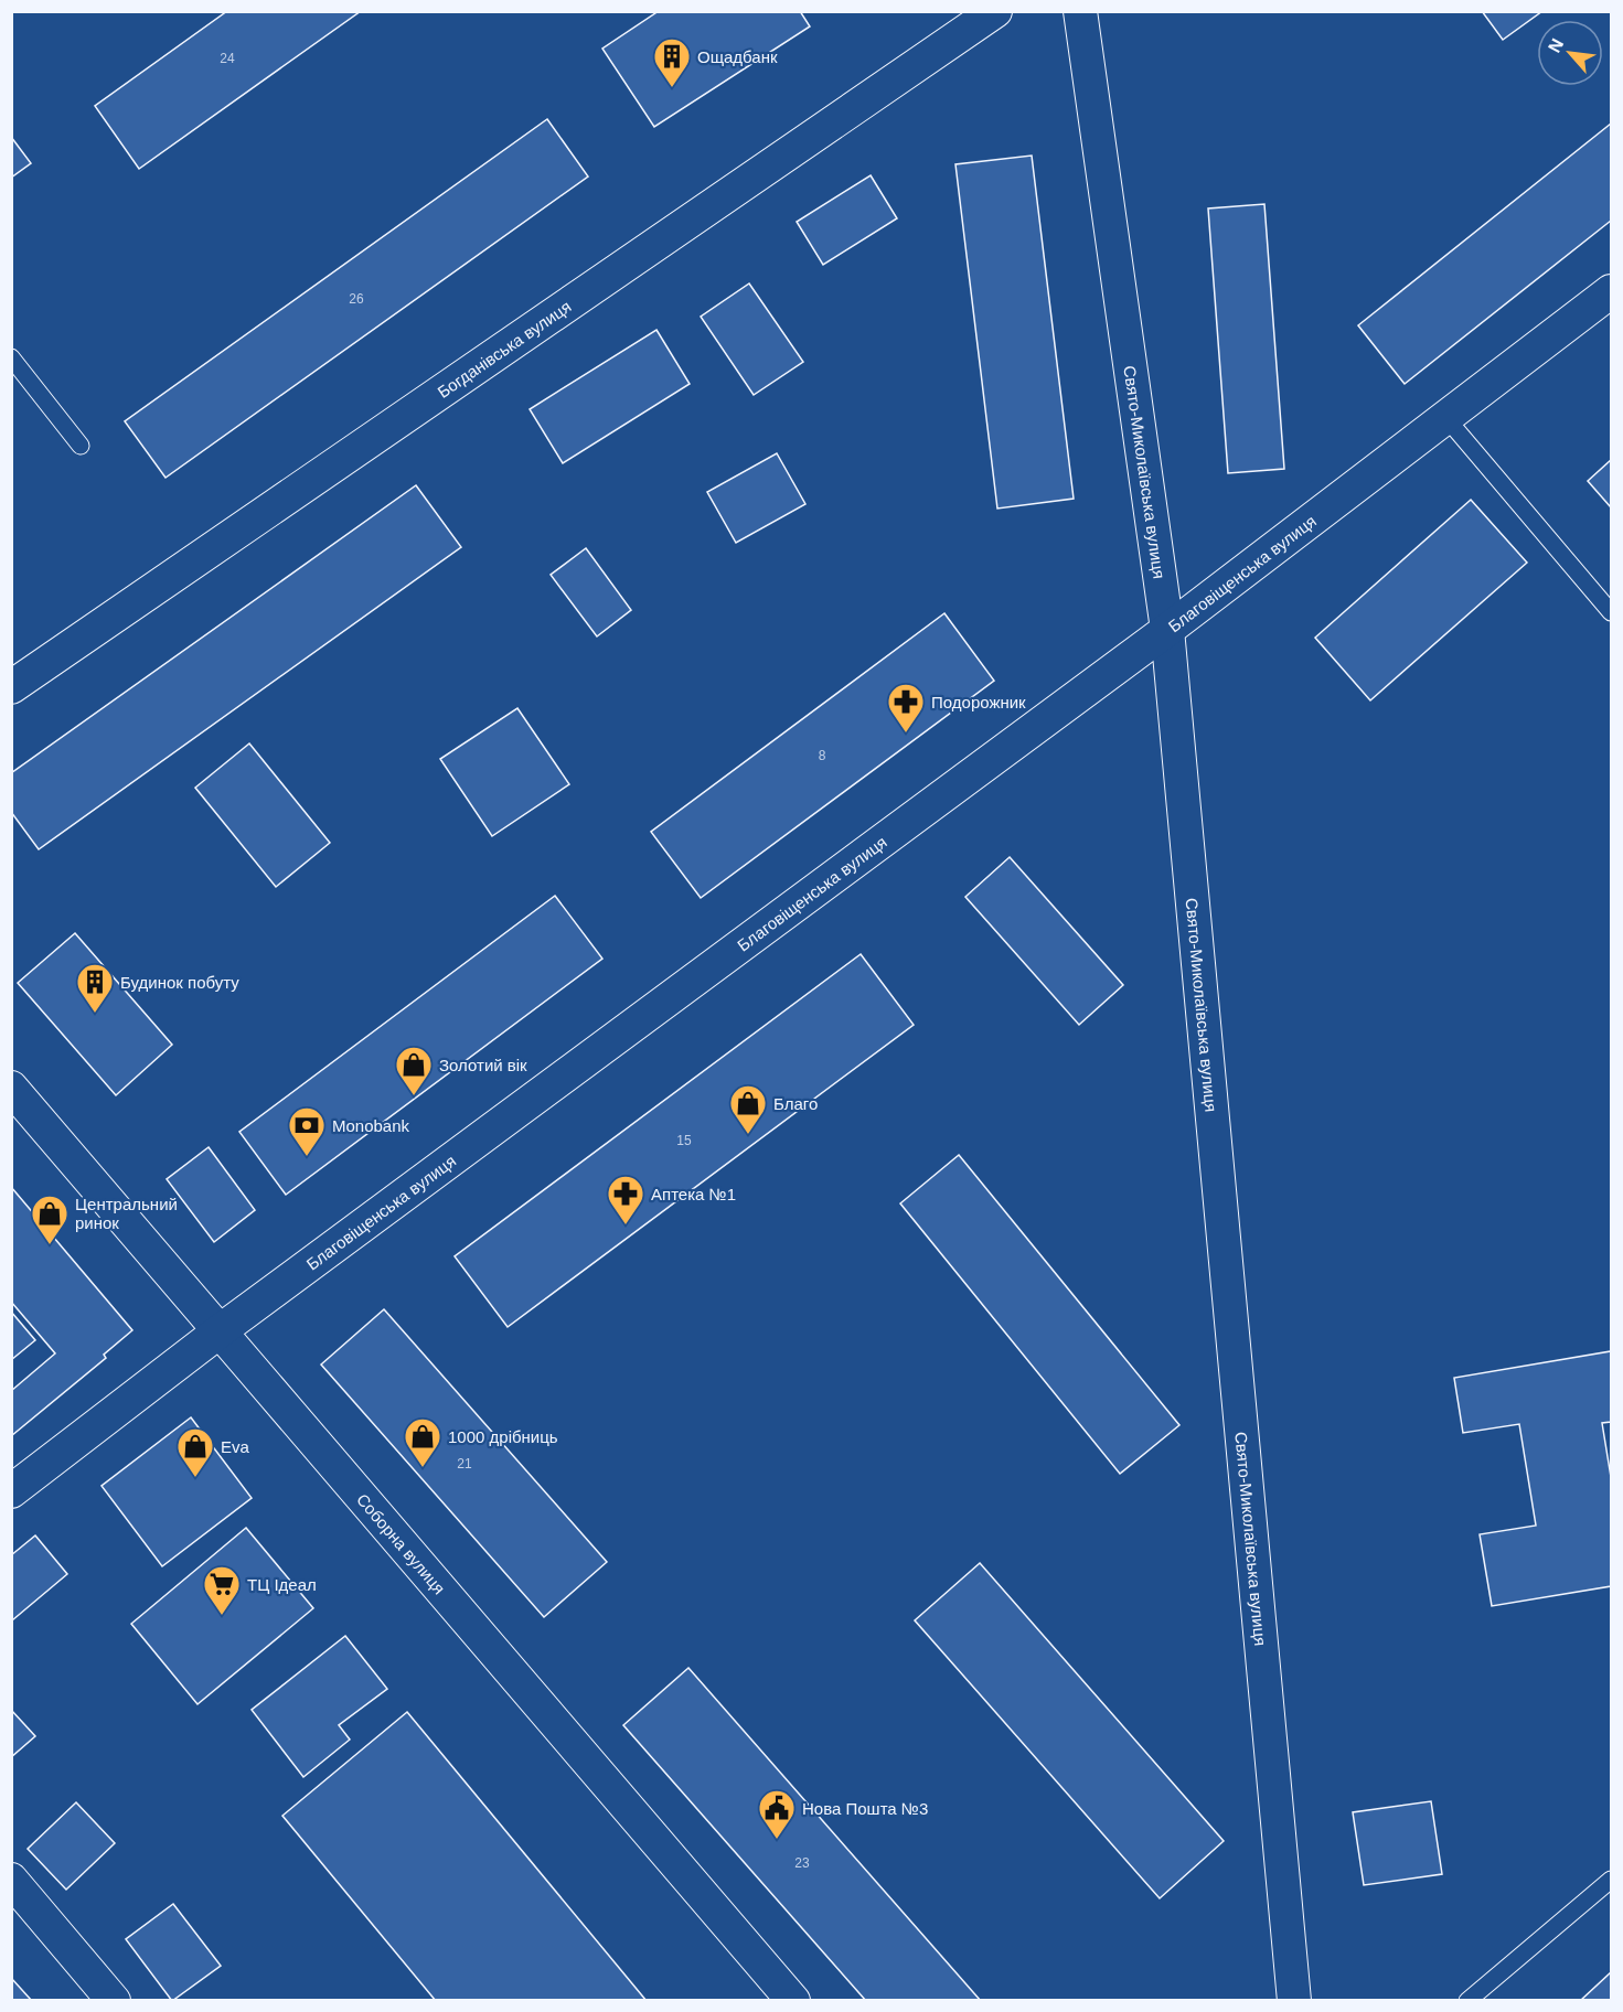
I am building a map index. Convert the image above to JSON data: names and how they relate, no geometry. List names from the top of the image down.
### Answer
{
  "streets": {
    "street": [
      "Богданівська вулиця",
      "Свято-Миколаївська вулиця",
      "Благовіщенська вулиця",
      "Соборна вулиця"
    ]
  },
  "crossings": [
    ["Свято-Миколаївська вулиця", "Благовіщенська вулиця"],
    ["Благовіщенська вулиця", "Соборна вулиця"]
  ],
  "places": {
    "building": ["Ощадбанк", "Будинок побуту"],
    "pharmacy": ["Подорожник", "Аптека №1"],
    "shop": [
      "Золотий вік",
      "Благо",
      "Центральний ринок",
      "1000 дрібниць",
      "Eva"
    ],
    "bank": ["Monobank"],
    "supermarket": ["ТЦ Ідеал"],
    "public building": ["Нова Пошта №3"]
  },
  "house_numbers": [
    "24",
    "26",
    "8",
    "15",
    "21",
    "23"
  ],
  "north": "top left"
}
